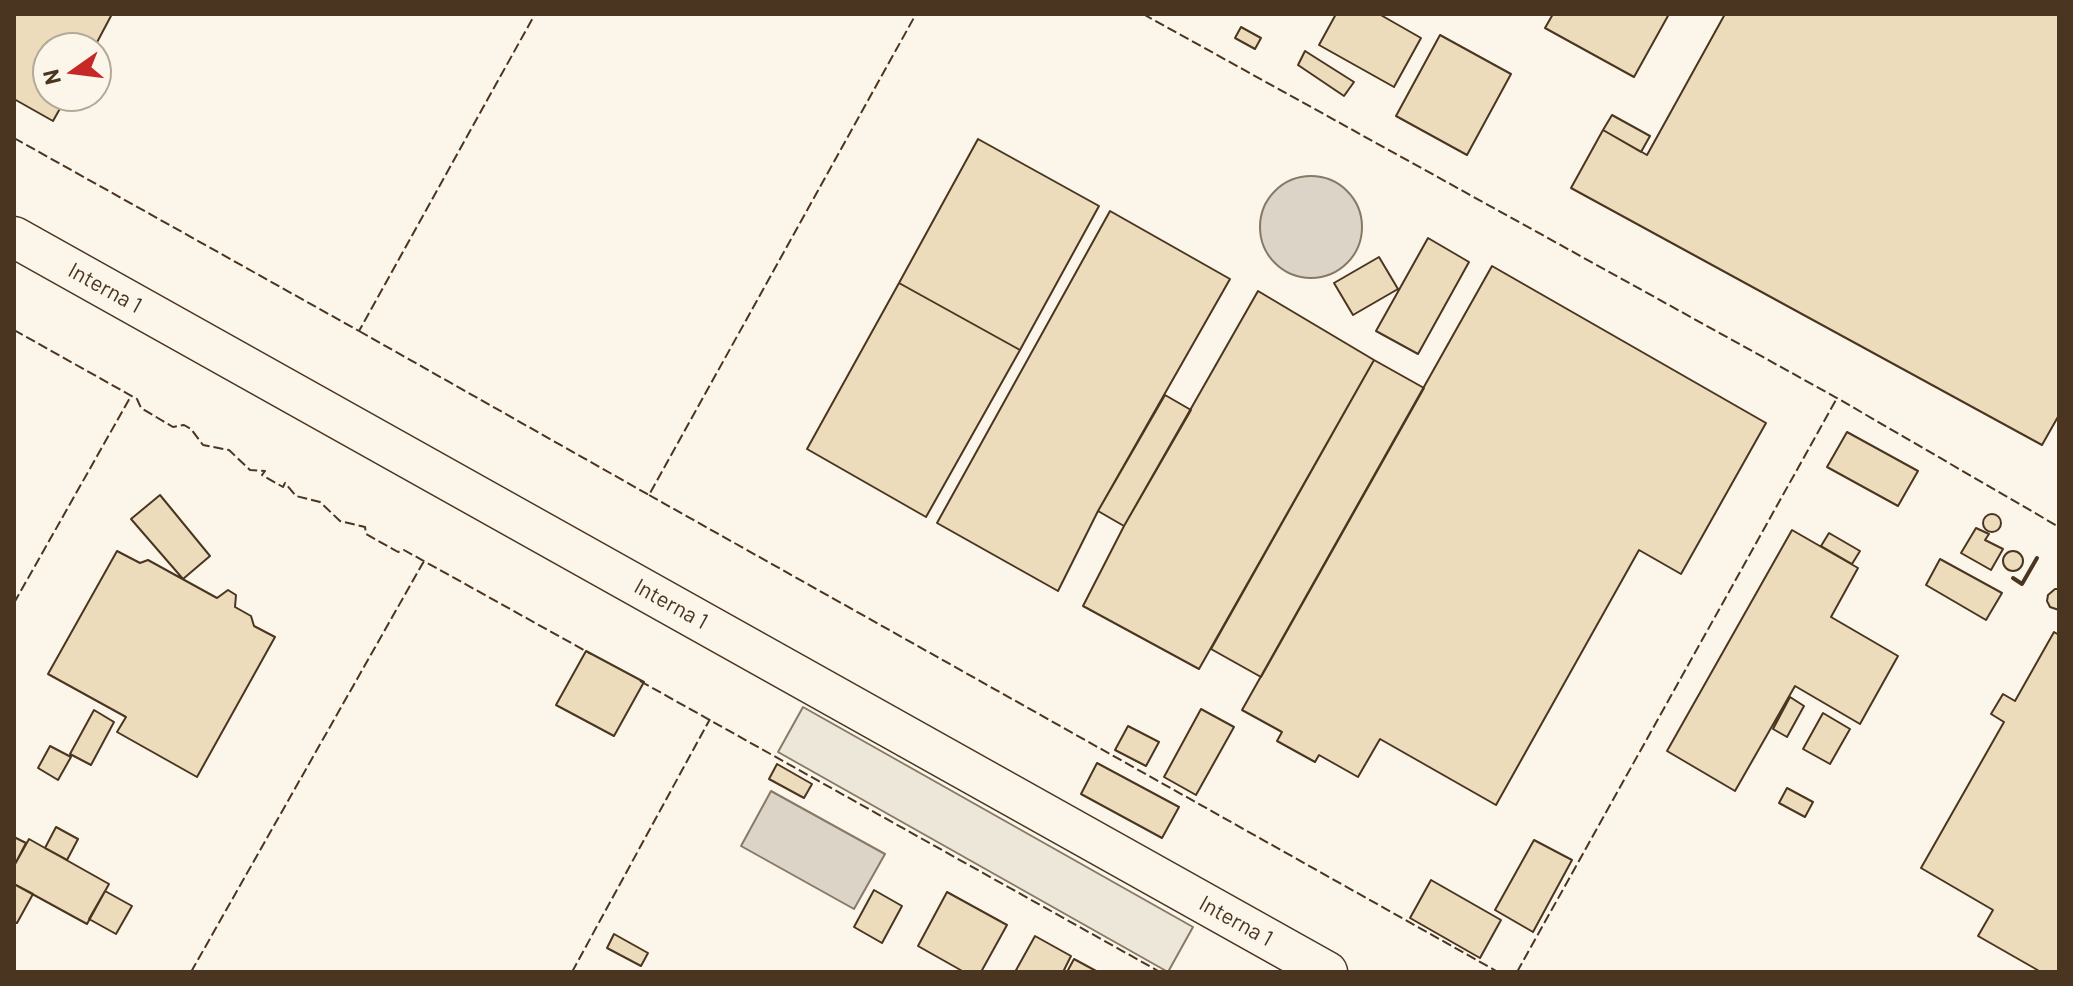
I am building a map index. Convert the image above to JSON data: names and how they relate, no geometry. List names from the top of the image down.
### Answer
{
  "streets": {
    "street": ["Interna 1"]
  },
  "north": "left"
}
